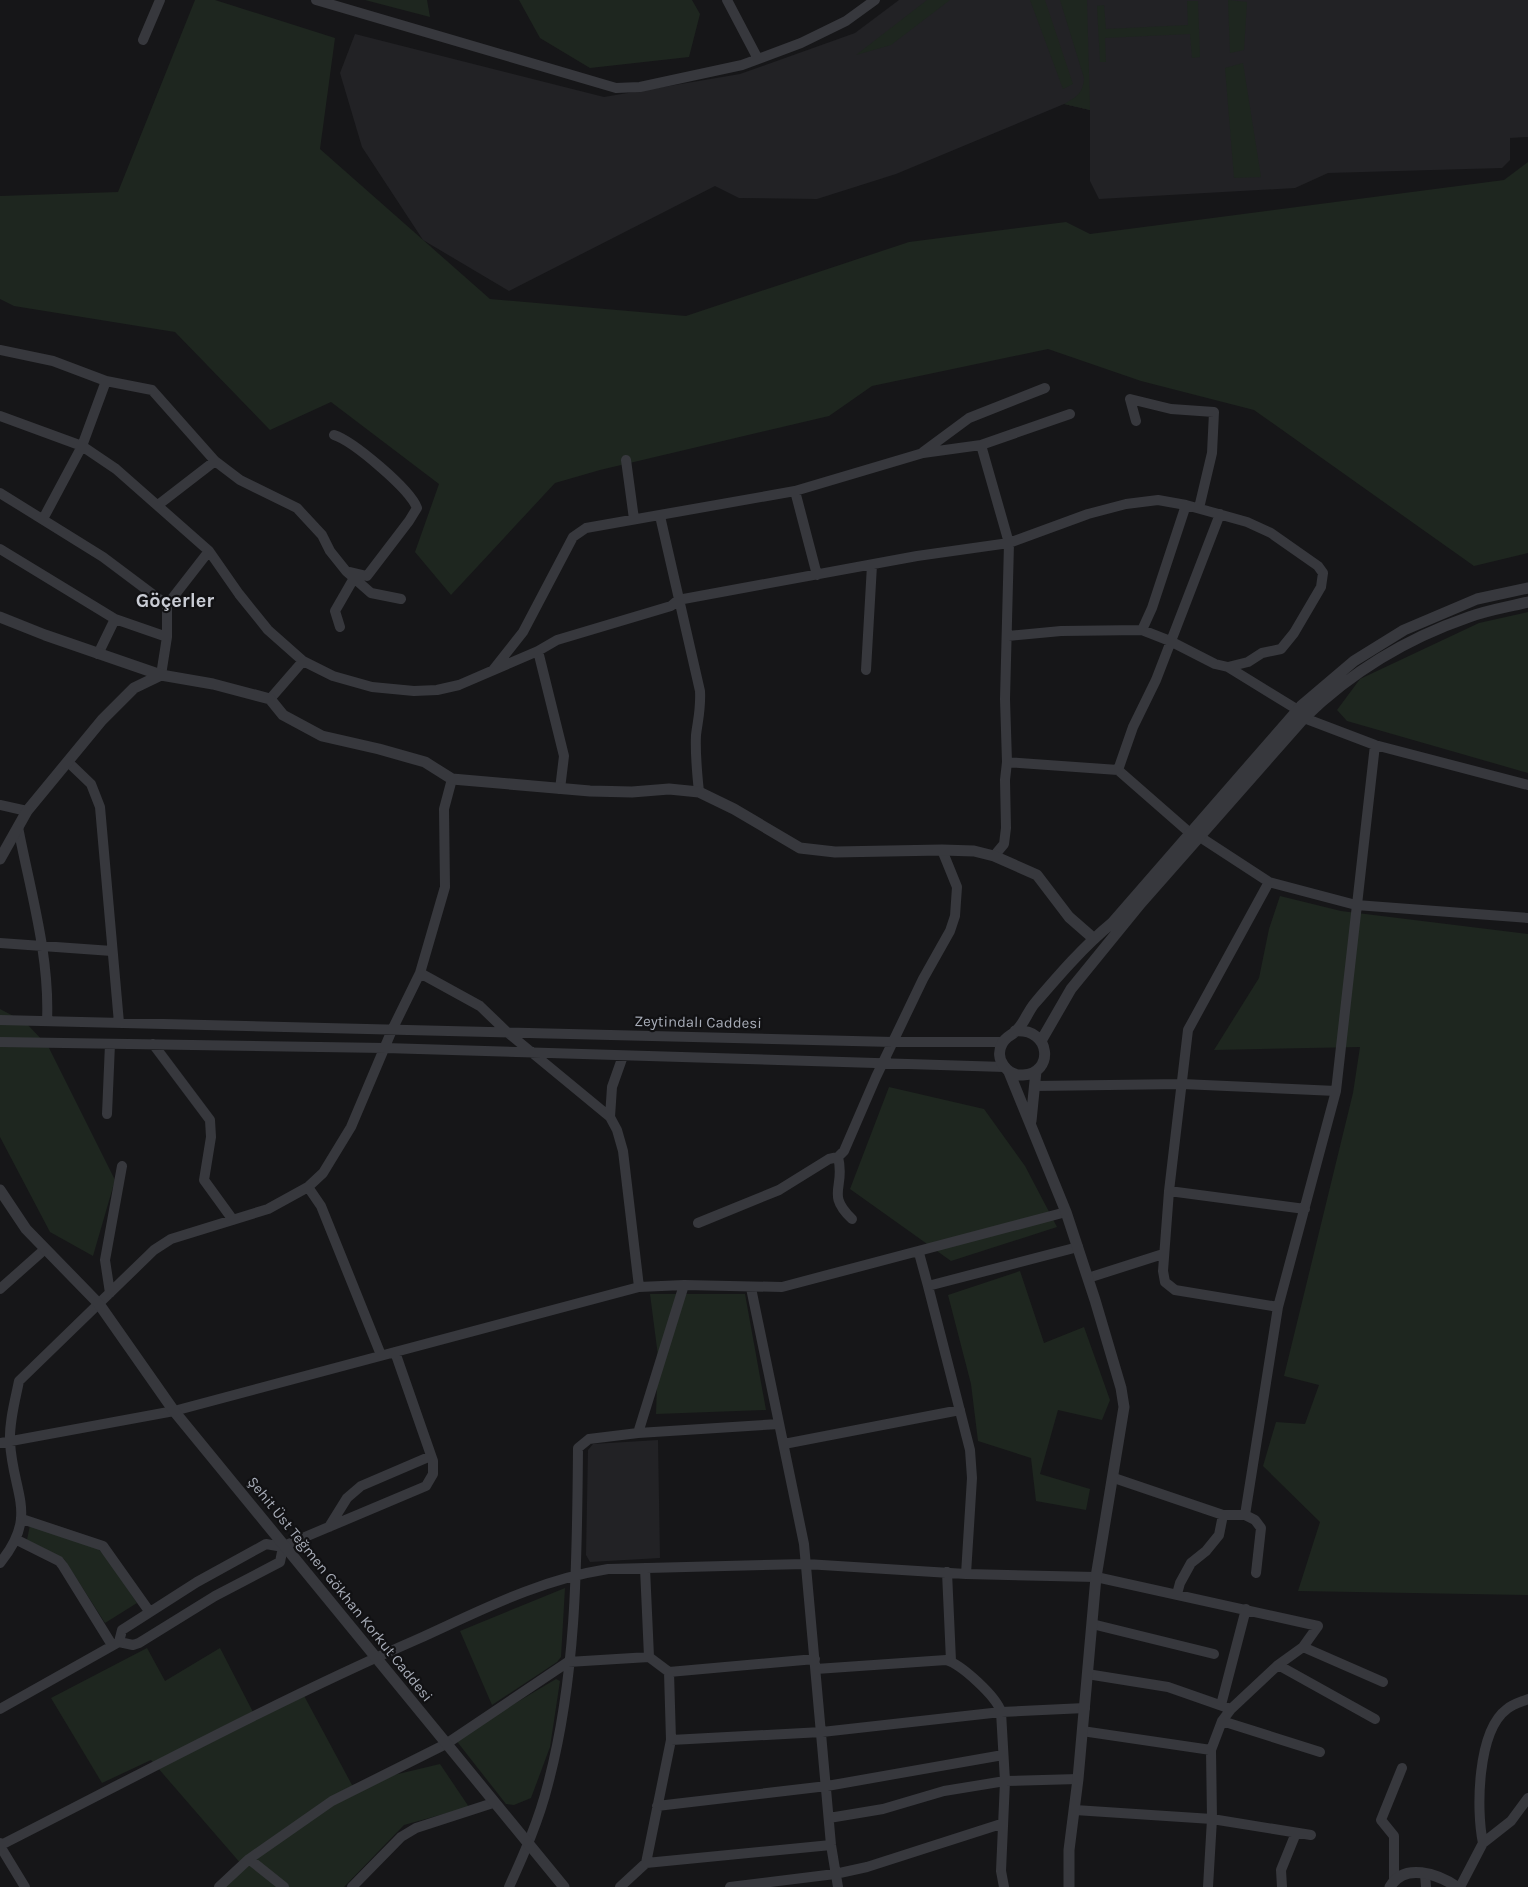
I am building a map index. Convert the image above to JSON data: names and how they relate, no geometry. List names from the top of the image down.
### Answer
{
  "streets": {
    "street": ["Zeytindalı Caddesi", "Şehit Üst Teğmen Gökhan Korkut Caddesi"]
  },
  "districts": ["Göçerler"]
}
